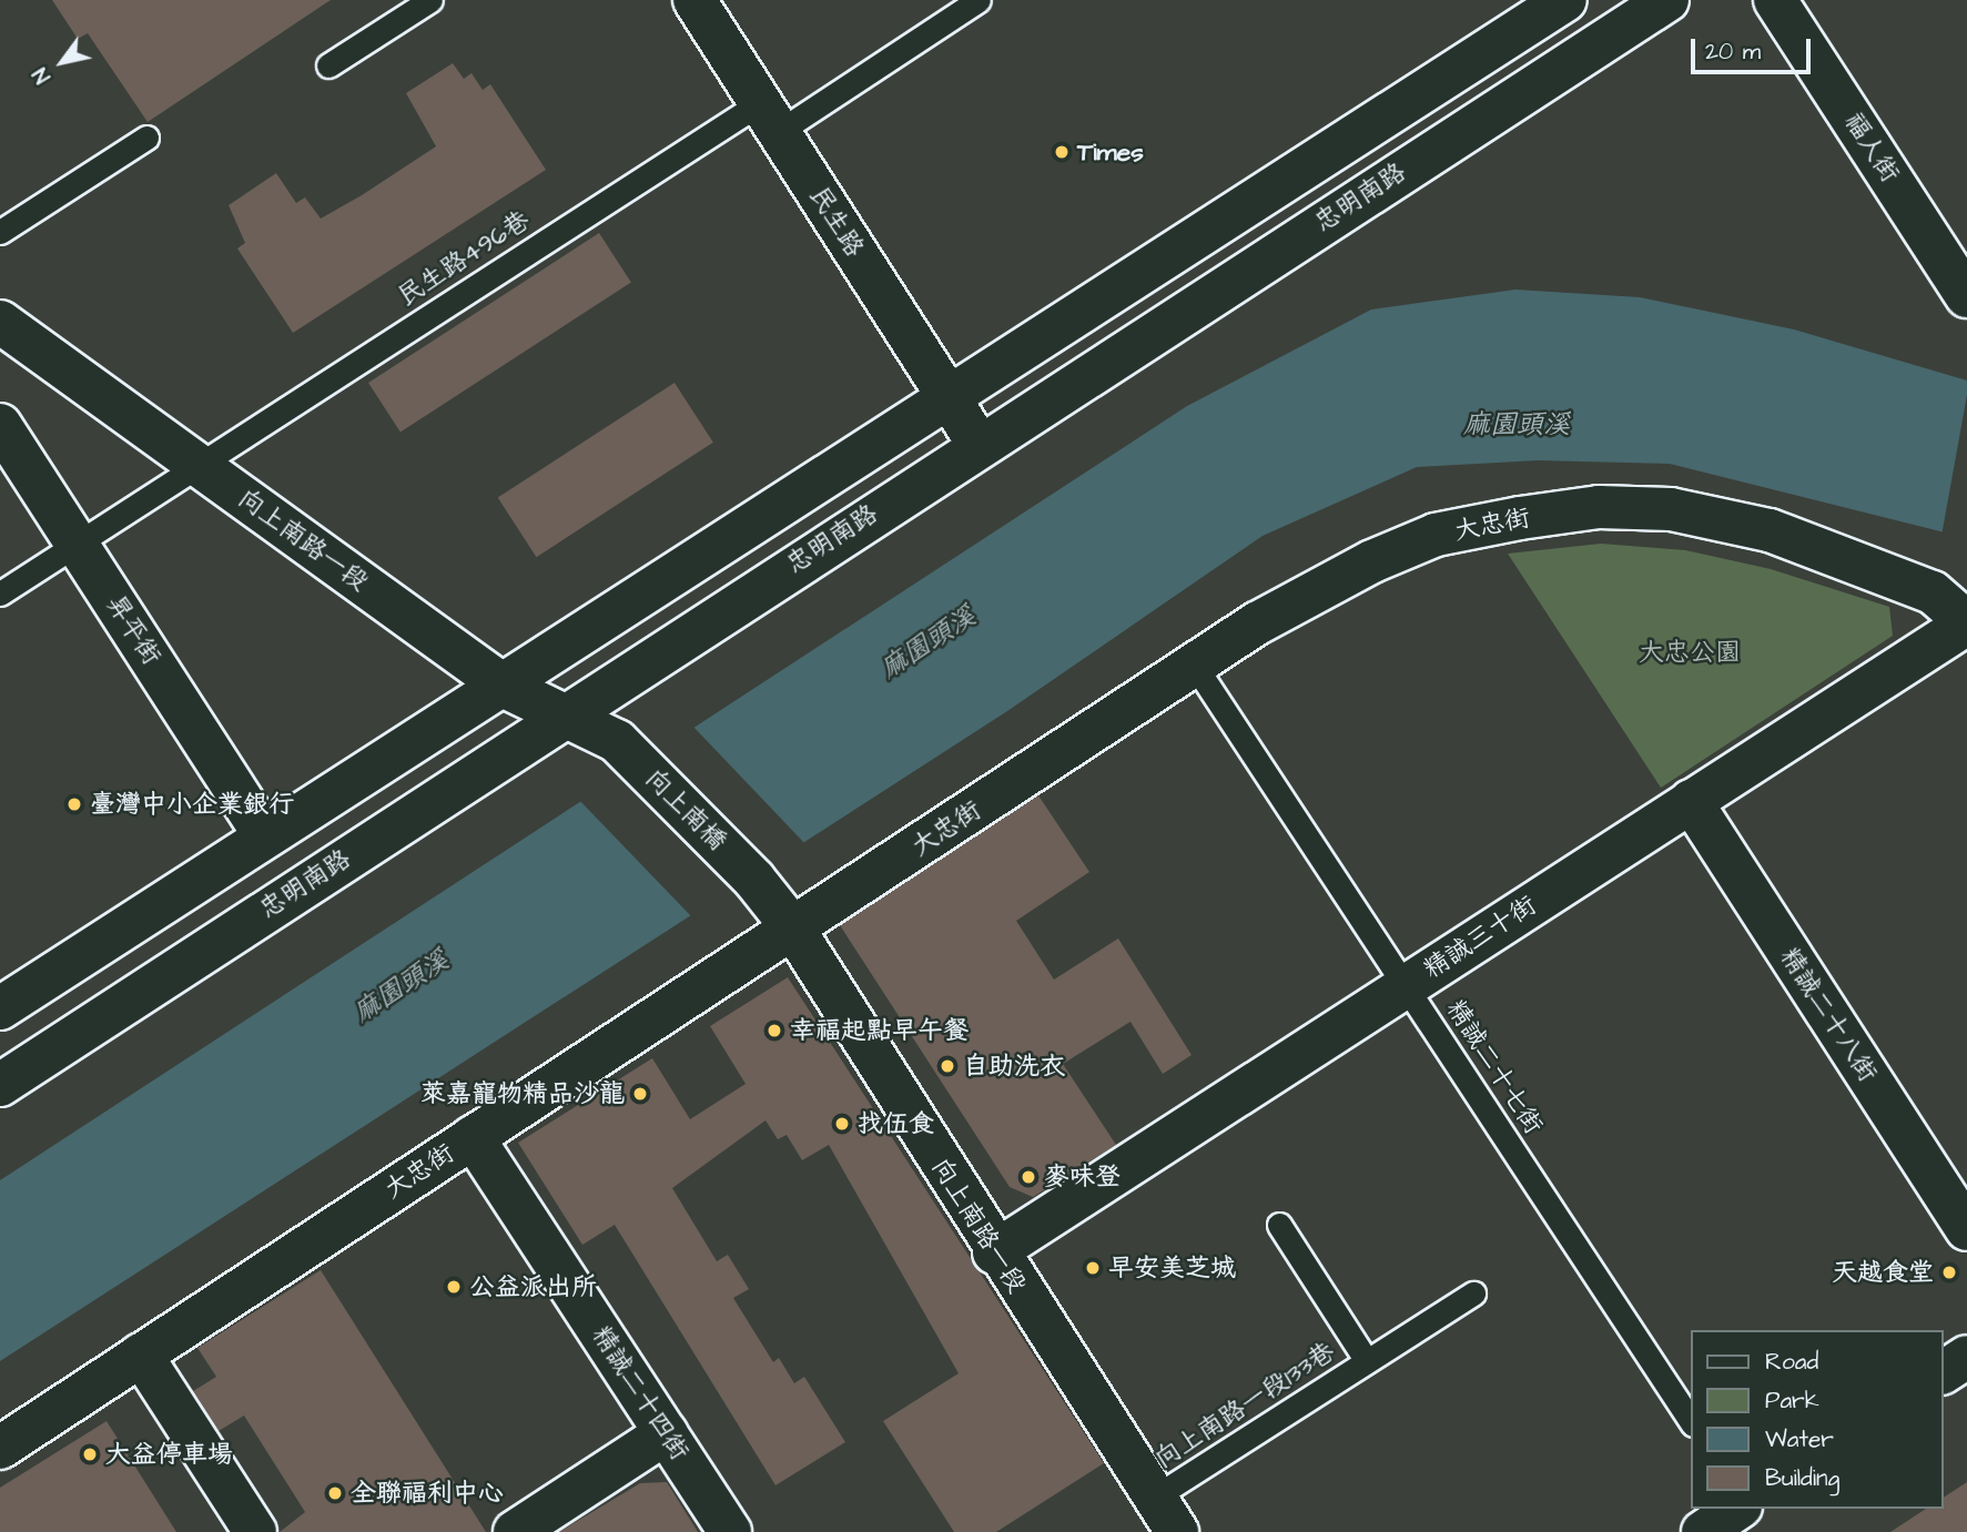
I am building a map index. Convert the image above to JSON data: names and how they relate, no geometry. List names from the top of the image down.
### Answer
{
  "streets": {
    "street": [
      "福人街",
      "忠明南路",
      "民生路",
      "大忠街",
      "向上南路一段",
      "昇平街",
      "向上南橋",
      "精誠三十街",
      "精誠二十八街",
      "精誠二十四街"
    ],
    "lane": ["民生路496巷", "精誠二十七街", "向上南路一段133巷"]
  },
  "crossings": [
    ["忠明南路", "民生路"],
    ["忠明南路", "向上南路一段"],
    ["民生路", "民生路496巷"],
    ["民生路496巷", "向上南路一段"],
    ["民生路496巷", "昇平街"],
    ["大忠街", "向上南路一段"],
    ["大忠街", "精誠三十街"],
    ["大忠街", "精誠二十七街"],
    ["大忠街", "精誠二十四街"],
    ["向上南路一段", "向上南橋"],
    ["向上南路一段", "精誠三十街"],
    ["向上南路一段", "向上南路一段133巷"],
    ["精誠三十街", "精誠二十八街"],
    ["精誠三十街", "精誠二十七街"]
  ],
  "water": ["麻園頭溪"],
  "parks": ["大忠公園"],
  "places": [
    "Times",
    "臺灣中小企業銀行",
    "幸福起點早午餐",
    "自助洗衣",
    "萊嘉寵物精品沙龍",
    "找伍食",
    "麥味登",
    "早安美芝城",
    "天越食堂",
    "公益派出所",
    "大益停車場",
    "全聯福利中心"
  ],
  "legend": [
    "Road",
    "Park",
    "Water",
    "Building"
  ],
  "scale_bar": "20 m",
  "north": "bottom left"
}
